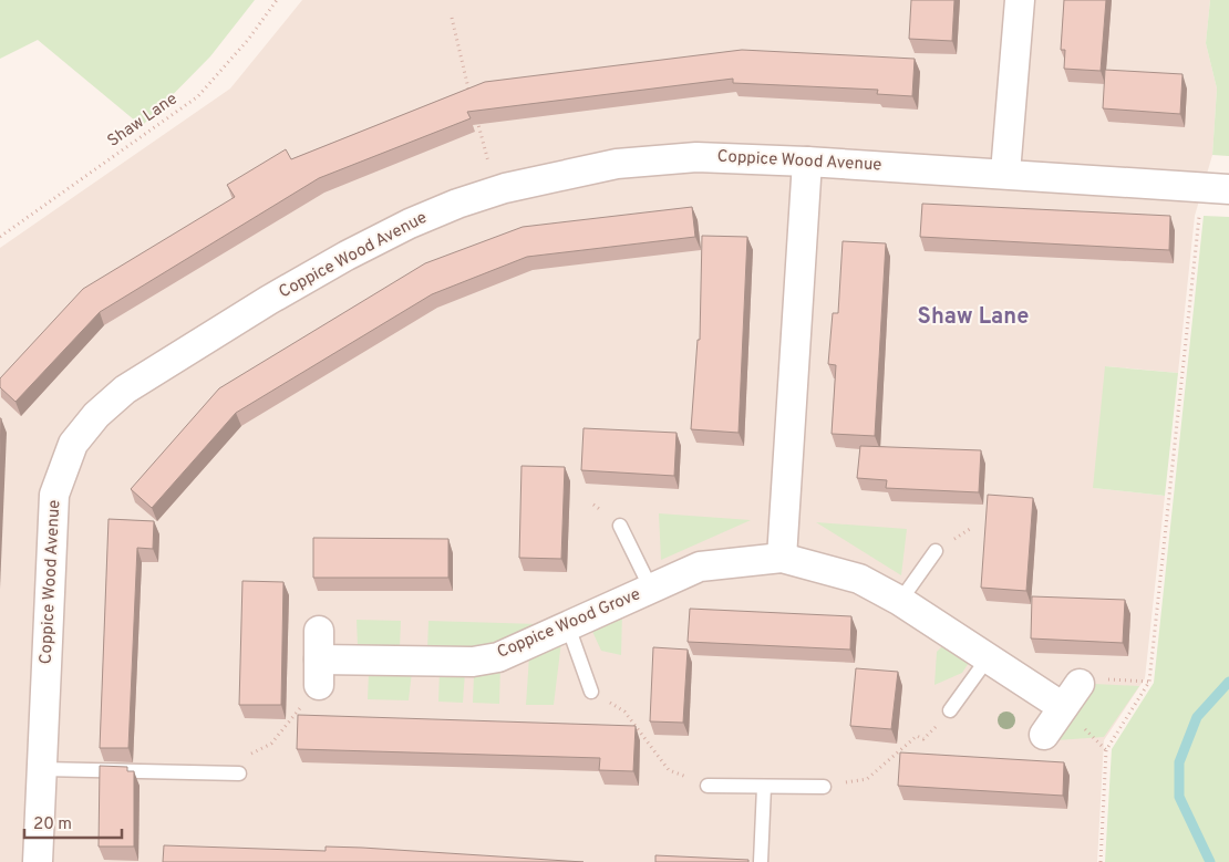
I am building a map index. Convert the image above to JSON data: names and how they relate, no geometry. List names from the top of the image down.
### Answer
{
  "streets": {
    "street": ["Coppice Wood Avenue", "Coppice Wood Grove"],
    "path": ["Shaw Lane"]
  },
  "districts": ["Shaw Lane"],
  "scale_bar": "20 m"
}
